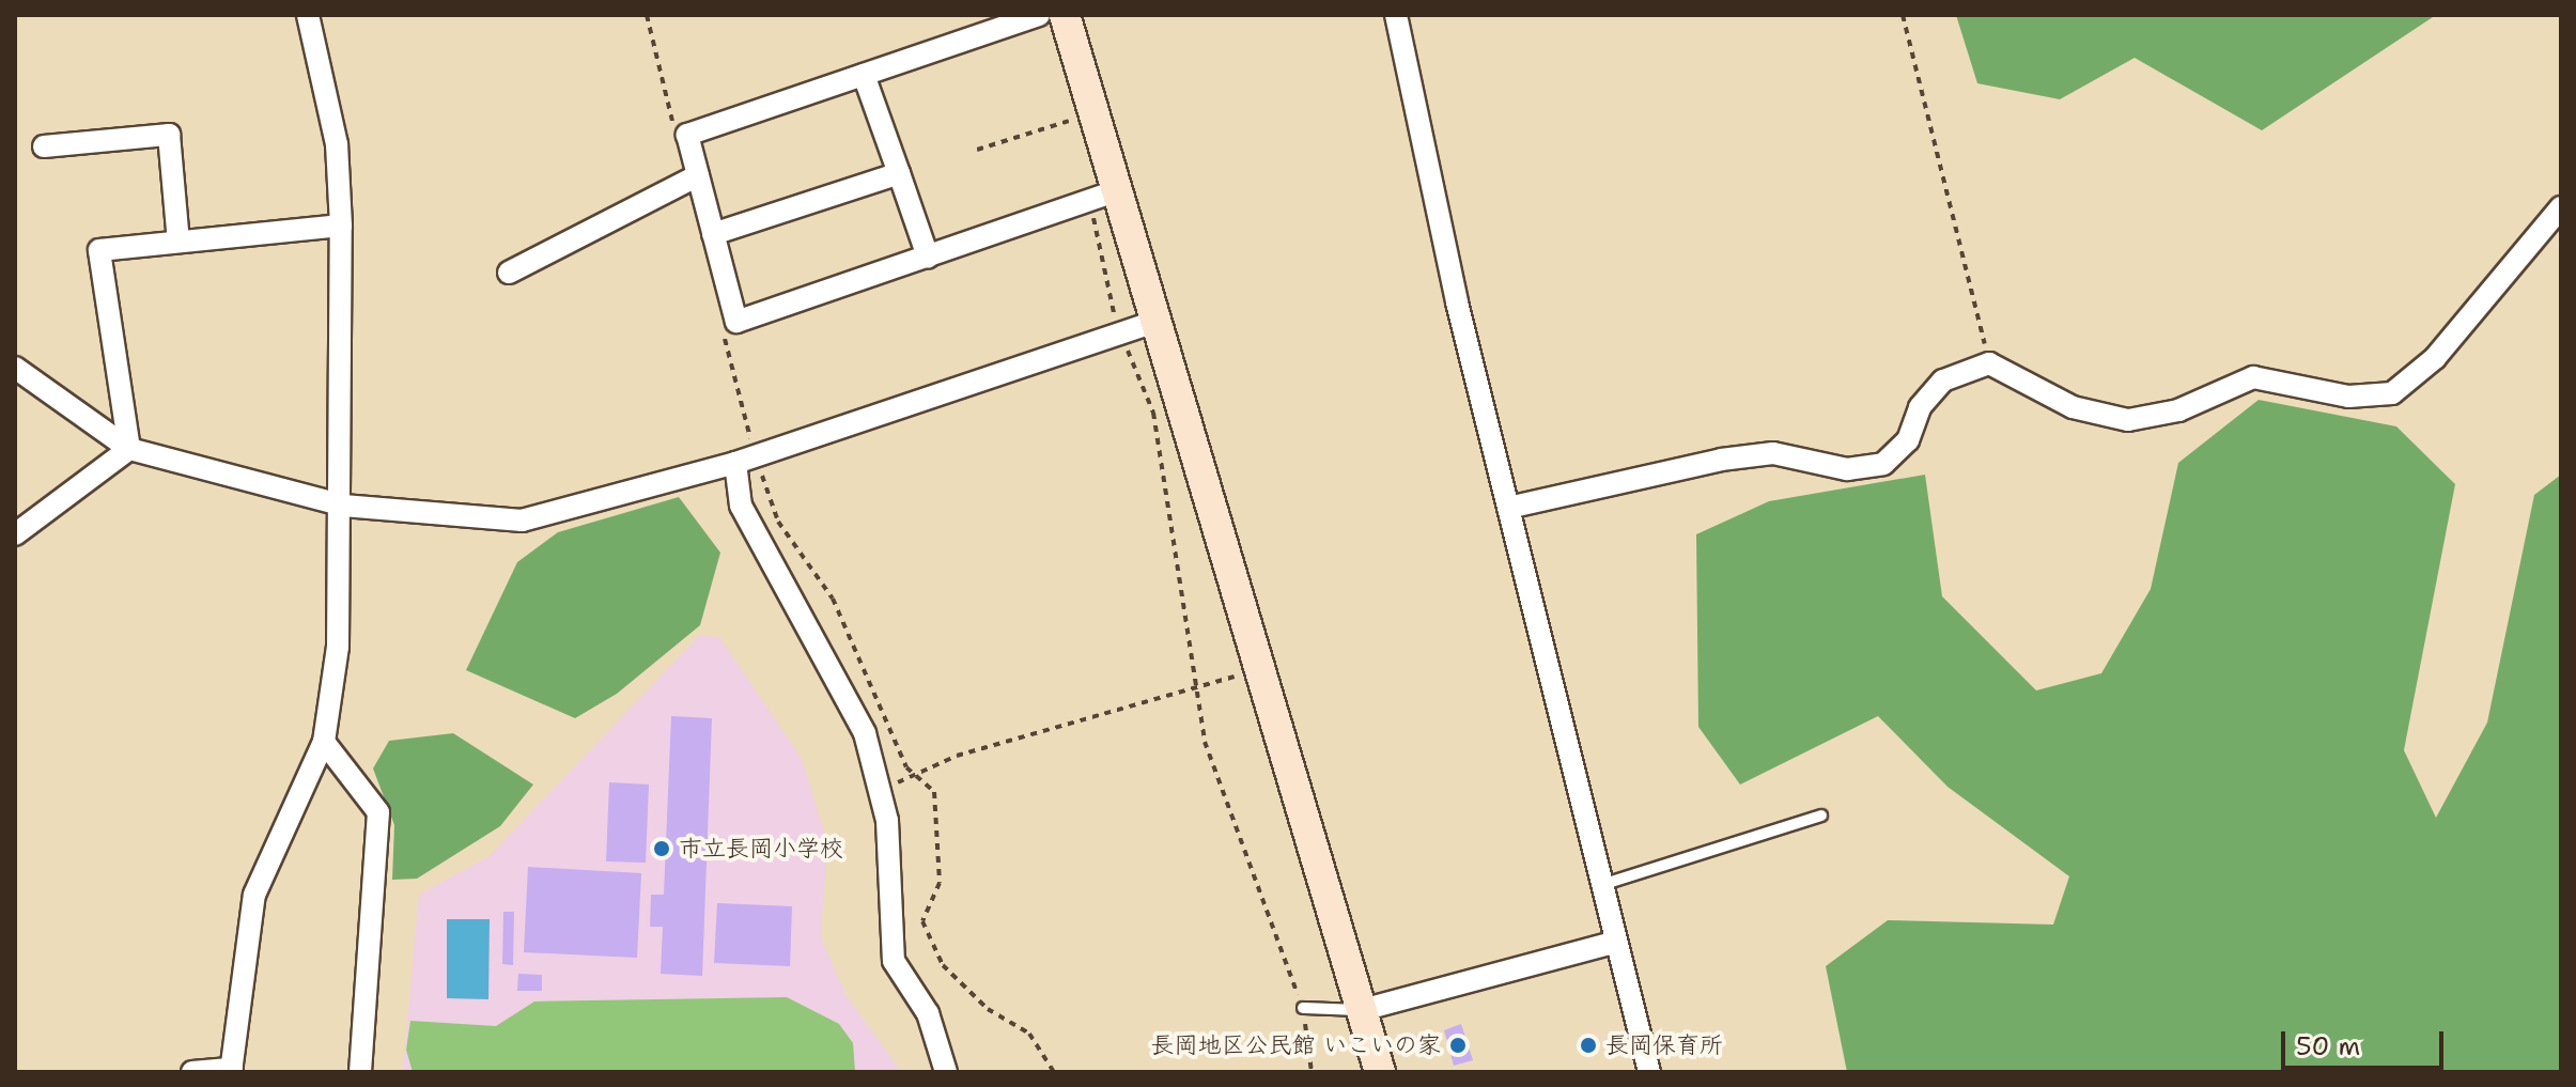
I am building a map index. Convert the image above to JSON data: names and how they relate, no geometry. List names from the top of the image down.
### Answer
{
  "places": ["市立長岡小学校", "長岡地区公民館 いこいの家", "長岡保育所"],
  "scale_bar": "50 m"
}
